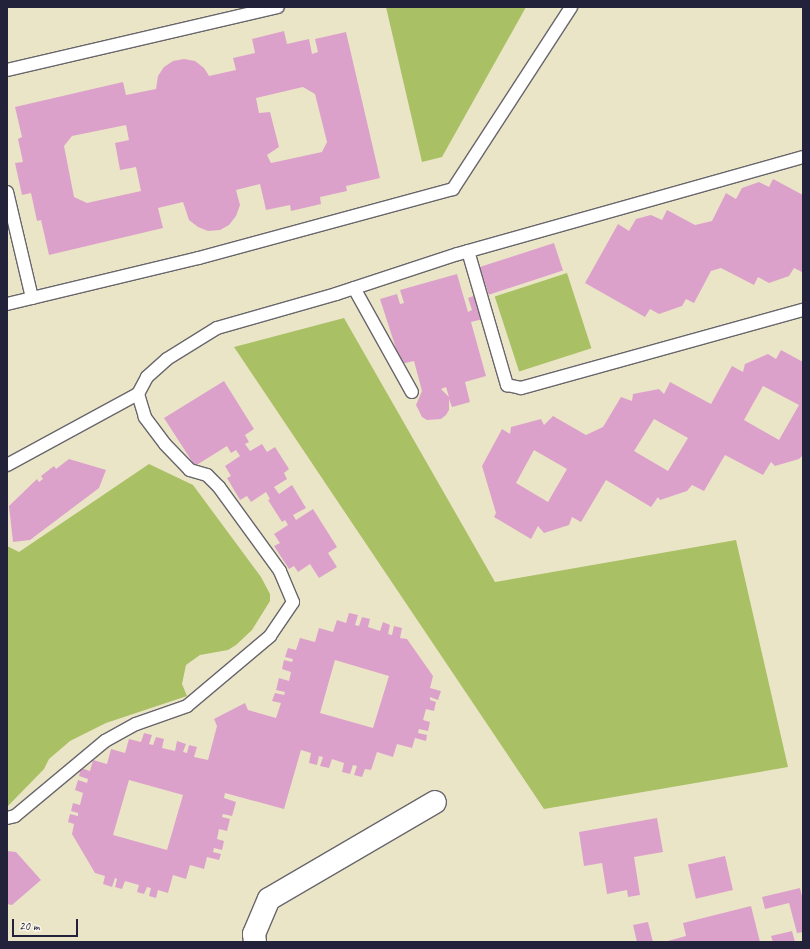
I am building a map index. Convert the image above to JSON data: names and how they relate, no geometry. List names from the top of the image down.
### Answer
{
  "scale_bar": "20 m"
}
